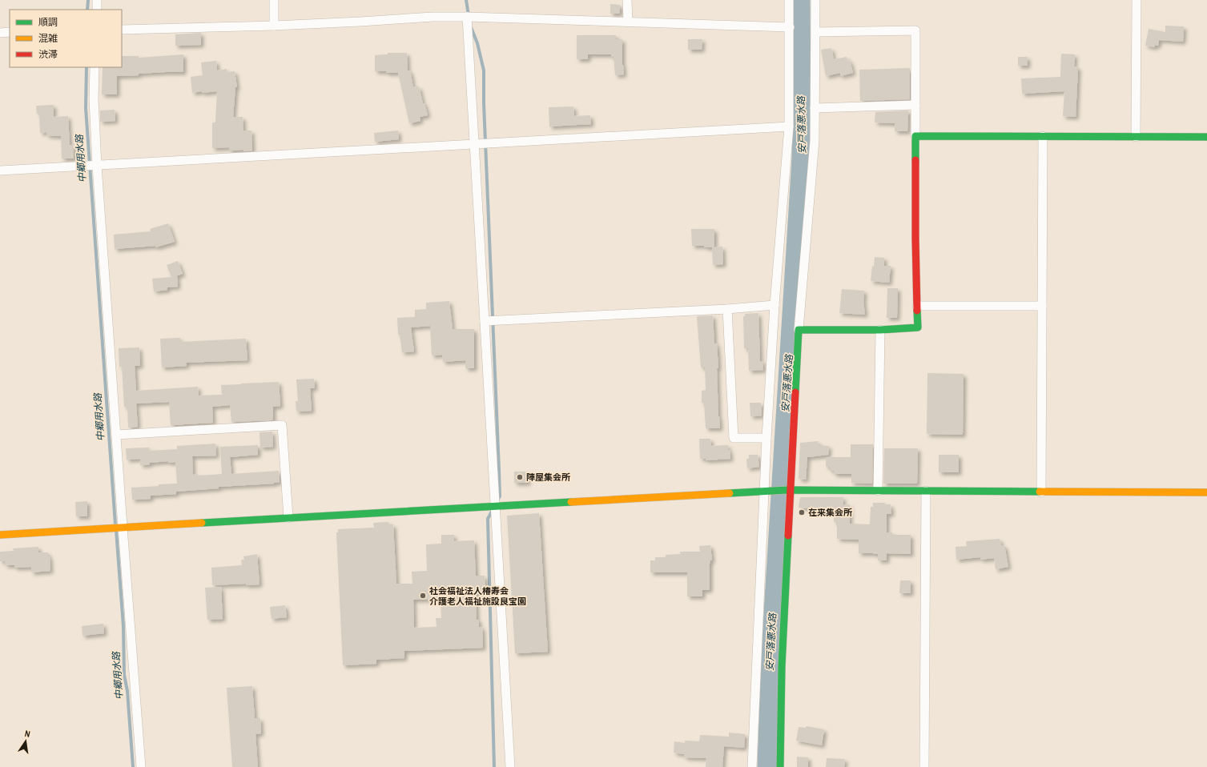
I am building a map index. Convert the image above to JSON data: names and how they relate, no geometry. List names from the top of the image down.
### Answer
{
  "water": ["安戸落悪水路", "中郷用水路"],
  "places": ["陣屋集会所", "在来集会所", "社会福祉法人椿寿会 介護老人福祉施設良宝園"],
  "legend": ["順調", "混雑", "渋滞"],
  "north": "top"
}
